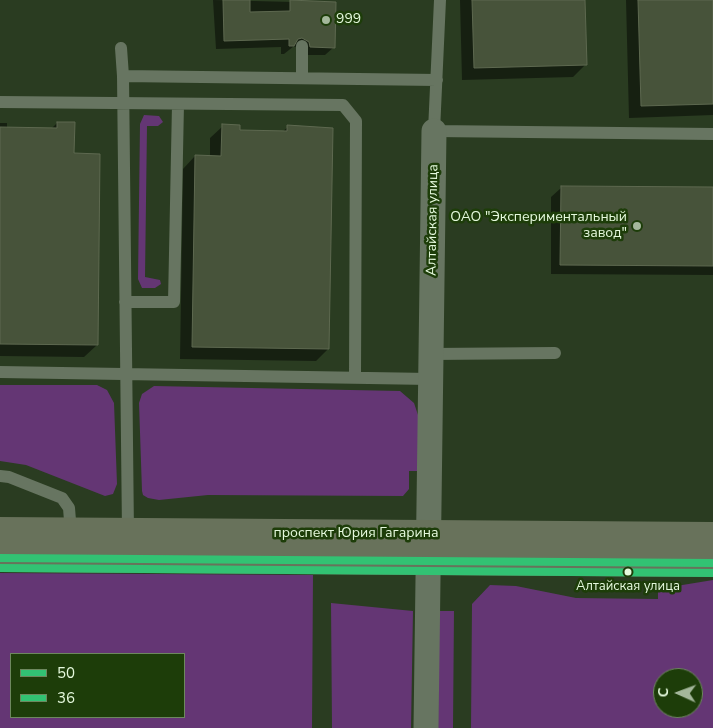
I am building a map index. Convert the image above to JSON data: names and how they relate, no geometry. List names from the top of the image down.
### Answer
{
  "streets": {
    "main road": ["проспект Юрия Гагарина"],
    "street": ["Алтайская улица"]
  },
  "crossings": [
    ["Алтайская улица", "проспект Юрия Гагарина"]
  ],
  "places": ["999", "ОАО \"Экспериментальный завод\"", "Алтайская улица"],
  "lines": ["transit line 50", "transit line 36"],
  "legend": ["50", "36"],
  "north": "left"
}
